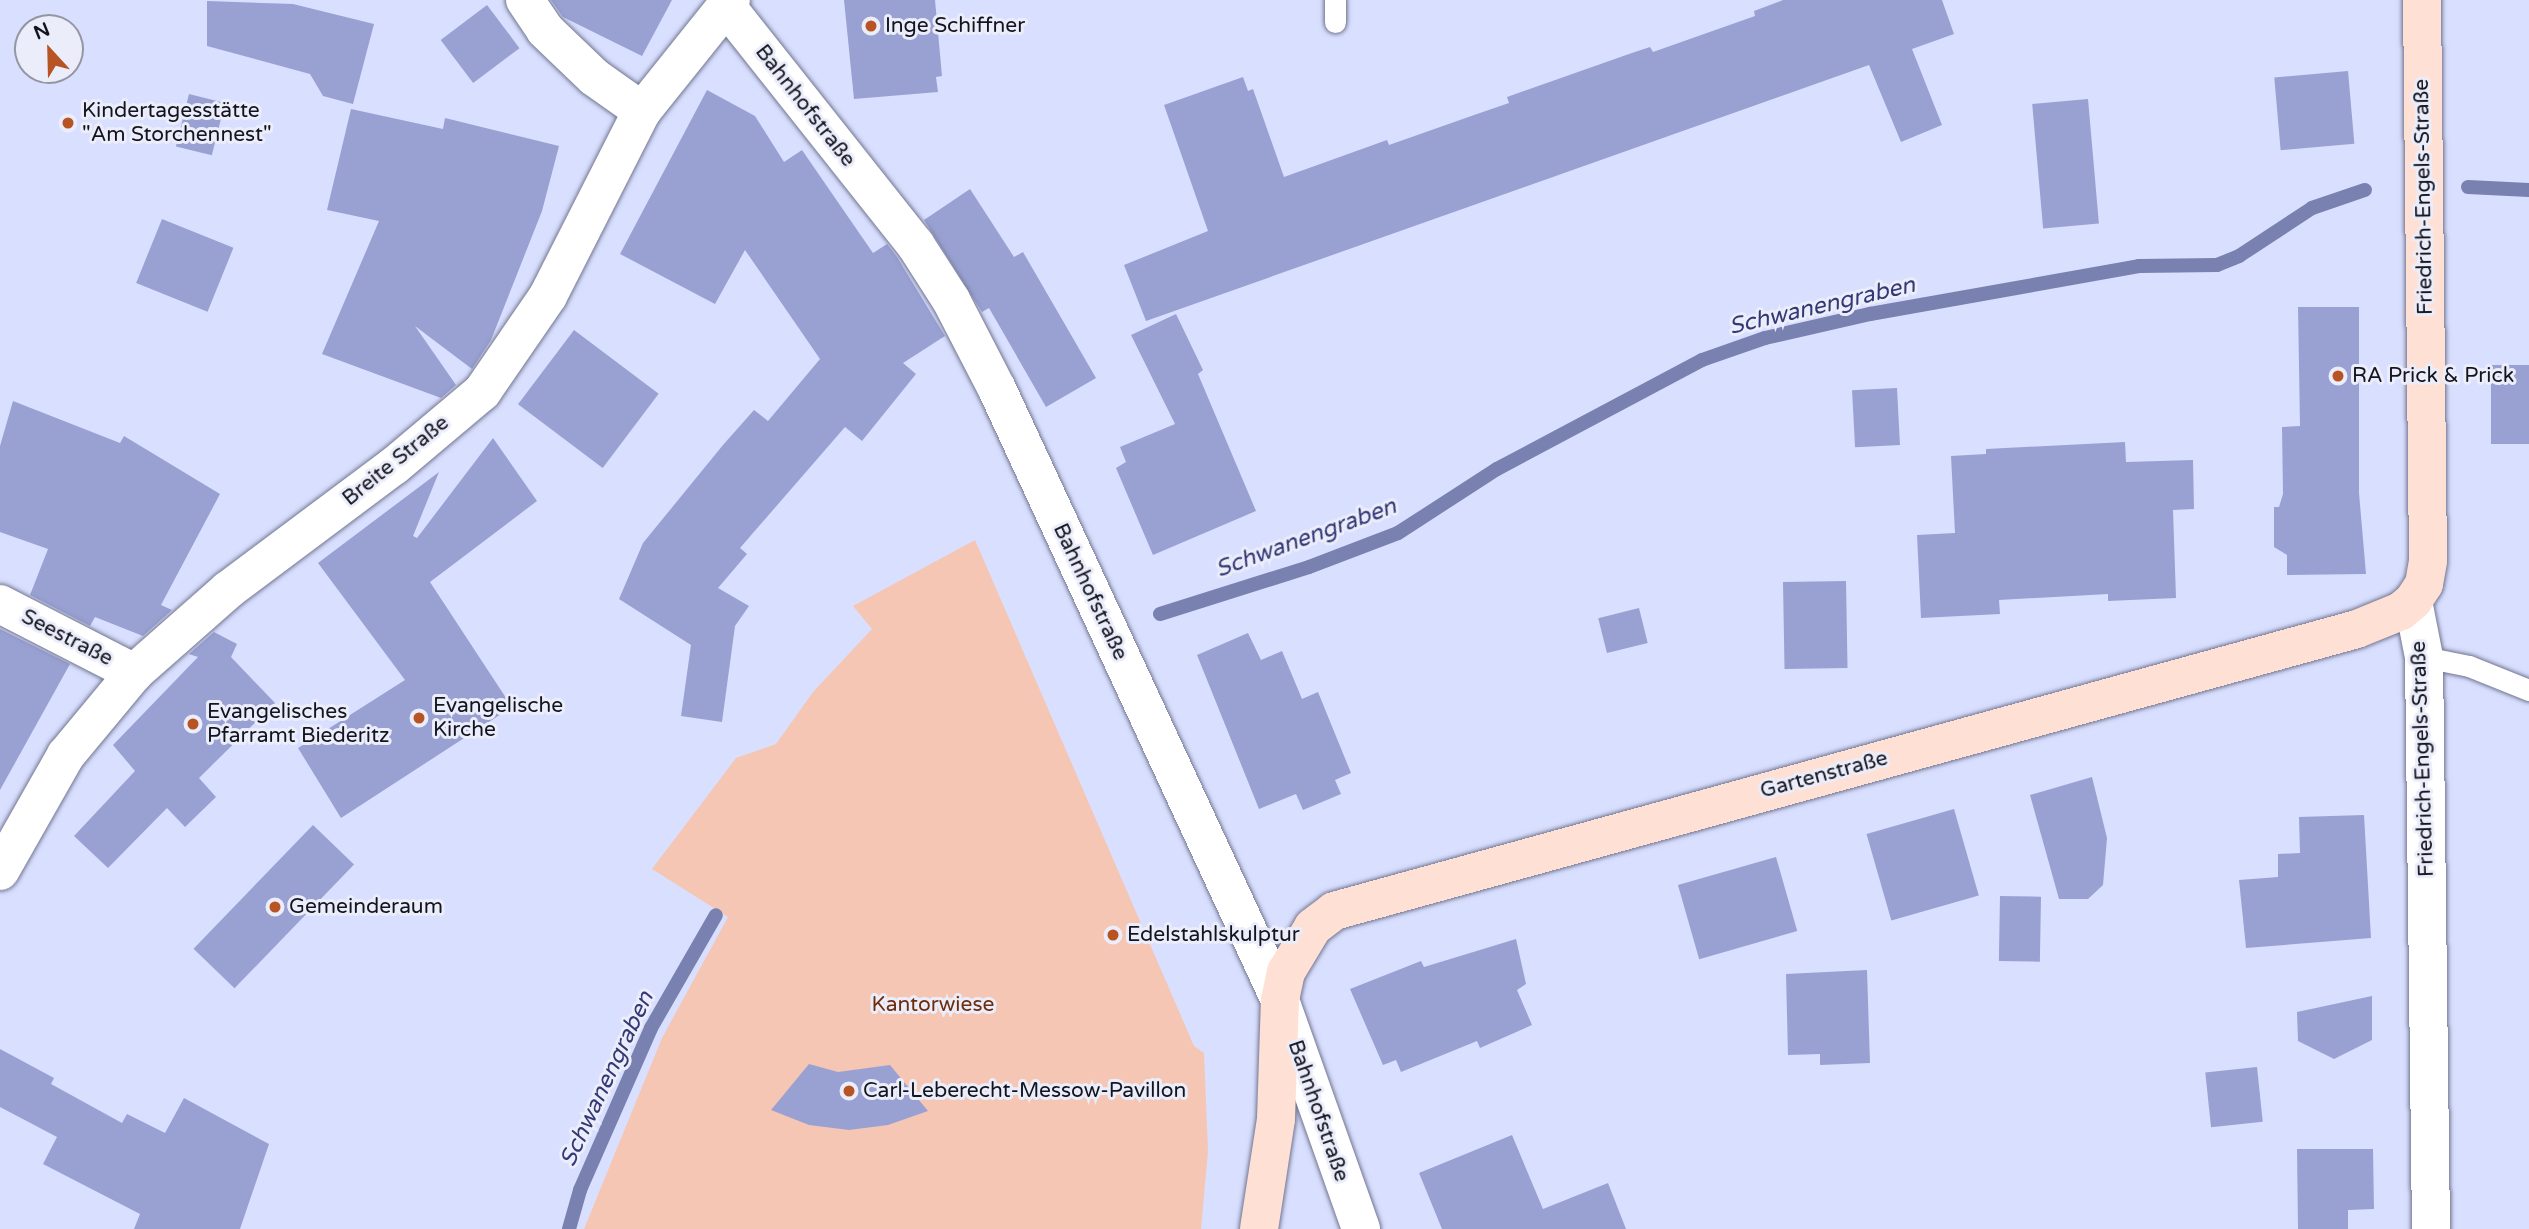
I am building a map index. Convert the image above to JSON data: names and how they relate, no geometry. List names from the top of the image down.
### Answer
{
  "streets": {
    "street": [
      "Bahnhofstraße",
      "Friedrich-Engels-Straße",
      "Breite Straße",
      "Seestraße",
      "Gartenstraße"
    ]
  },
  "crossings": [
    ["Bahnhofstraße", "Breite Straße"],
    ["Bahnhofstraße", "Gartenstraße"],
    ["Friedrich-Engels-Straße", "Gartenstraße"],
    ["Breite Straße", "Seestraße"]
  ],
  "water": ["Schwanengraben"],
  "parks": ["Kantorwiese"],
  "places": [
    "Inge Schiffner",
    "Kindertagesstätte \"Am Storchennest\"",
    "RA Prick & Prick",
    "Evangelische Kirche",
    "Evangelisches Pfarramt Biederitz",
    "Gemeinderaum",
    "Edelstahlskulptur",
    "Carl-Leberecht-Messow-Pavillon"
  ],
  "north": "top"
}
